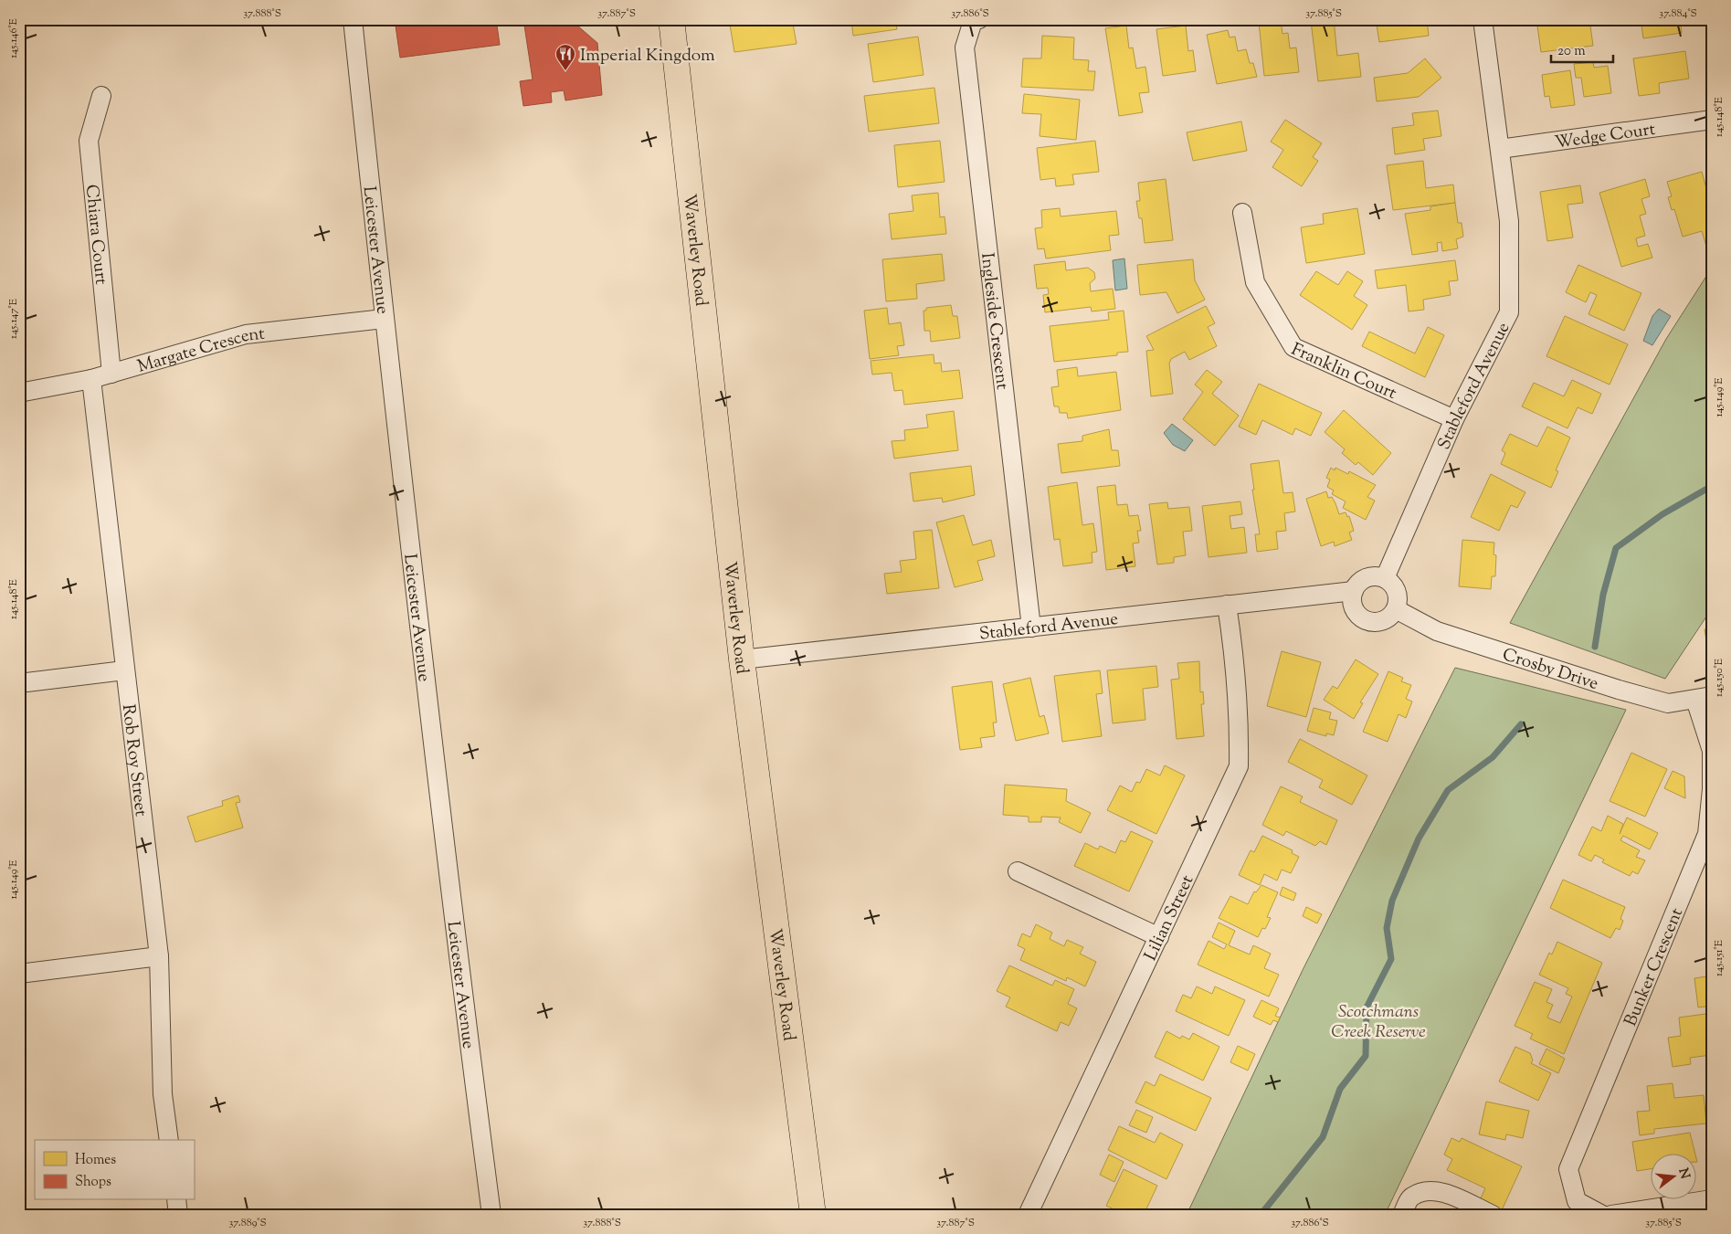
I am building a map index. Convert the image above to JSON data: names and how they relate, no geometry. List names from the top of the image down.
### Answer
{
  "streets": {
    "main road": ["Waverley Road"],
    "street": [
      "Wedge Court",
      "Chiara Court",
      "Leicester Avenue",
      "Ingleside Crescent",
      "Margate Crescent",
      "Franklin Court",
      "Stableford Avenue",
      "Crosby Drive",
      "Rob Roy Street",
      "Lilian Street",
      "Bunker Crescent"
    ]
  },
  "crossings": [
    ["Wedge Court", "Stableford Avenue"],
    ["Chiara Court", "Margate Crescent"],
    ["Leicester Avenue", "Margate Crescent"],
    ["Waverley Road", "Stableford Avenue"],
    ["Ingleside Crescent", "Stableford Avenue"],
    ["Margate Crescent", "Rob Roy Street"],
    ["Franklin Court", "Stableford Avenue"],
    ["Stableford Avenue", "Crosby Drive"],
    ["Stableford Avenue", "Lilian Street"],
    ["Crosby Drive", "Bunker Crescent"]
  ],
  "parks": ["Scotchmans Creek Reserve"],
  "places": {
    "restaurant": ["Imperial Kingdom"]
  },
  "legend": ["Homes", "Shops"],
  "scale_bar": "20 m",
  "north": "right",
  "coordinates": [
    "37.888°S",
    "37.887°S",
    "37.886°S",
    "37.885°S",
    "37.884°S",
    "145.146°E",
    "145.148°E",
    "145.147°E",
    "145.149°E",
    "145.150°E",
    "145.151°E",
    "37.889°S"
  ]
}
